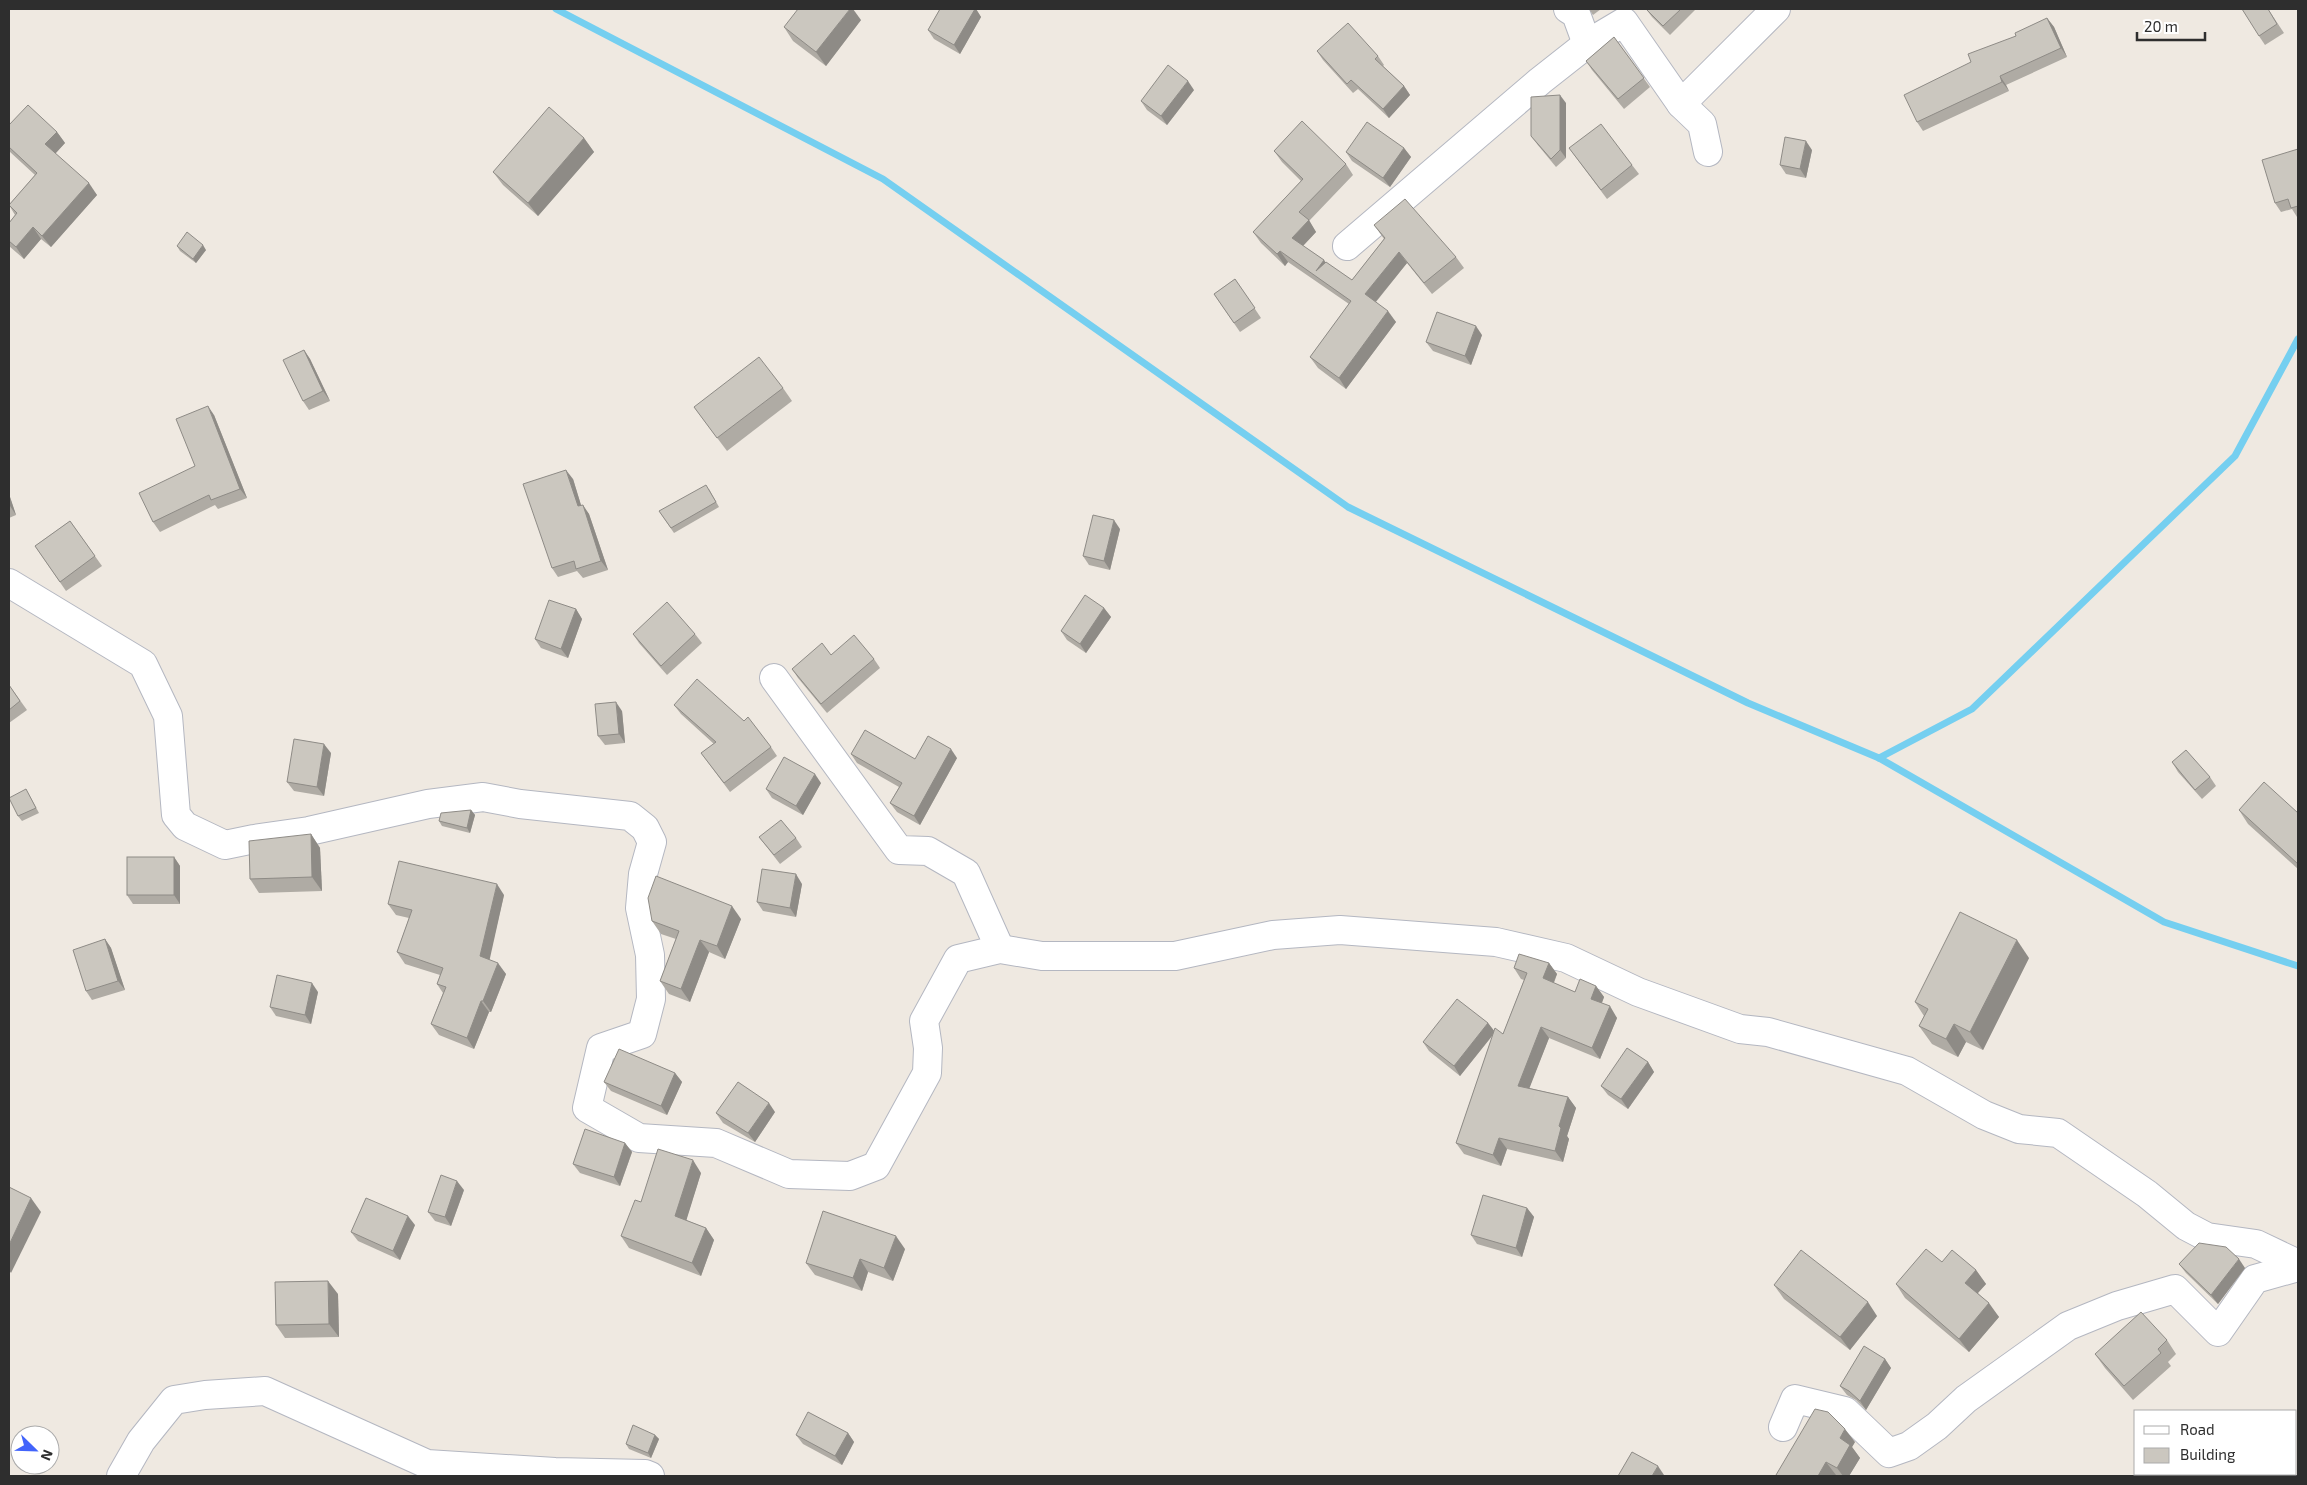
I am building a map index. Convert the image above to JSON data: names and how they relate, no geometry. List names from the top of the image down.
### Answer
{
  "legend": ["Road", "Building"],
  "scale_bar": "20 m",
  "north": "bottom right"
}
